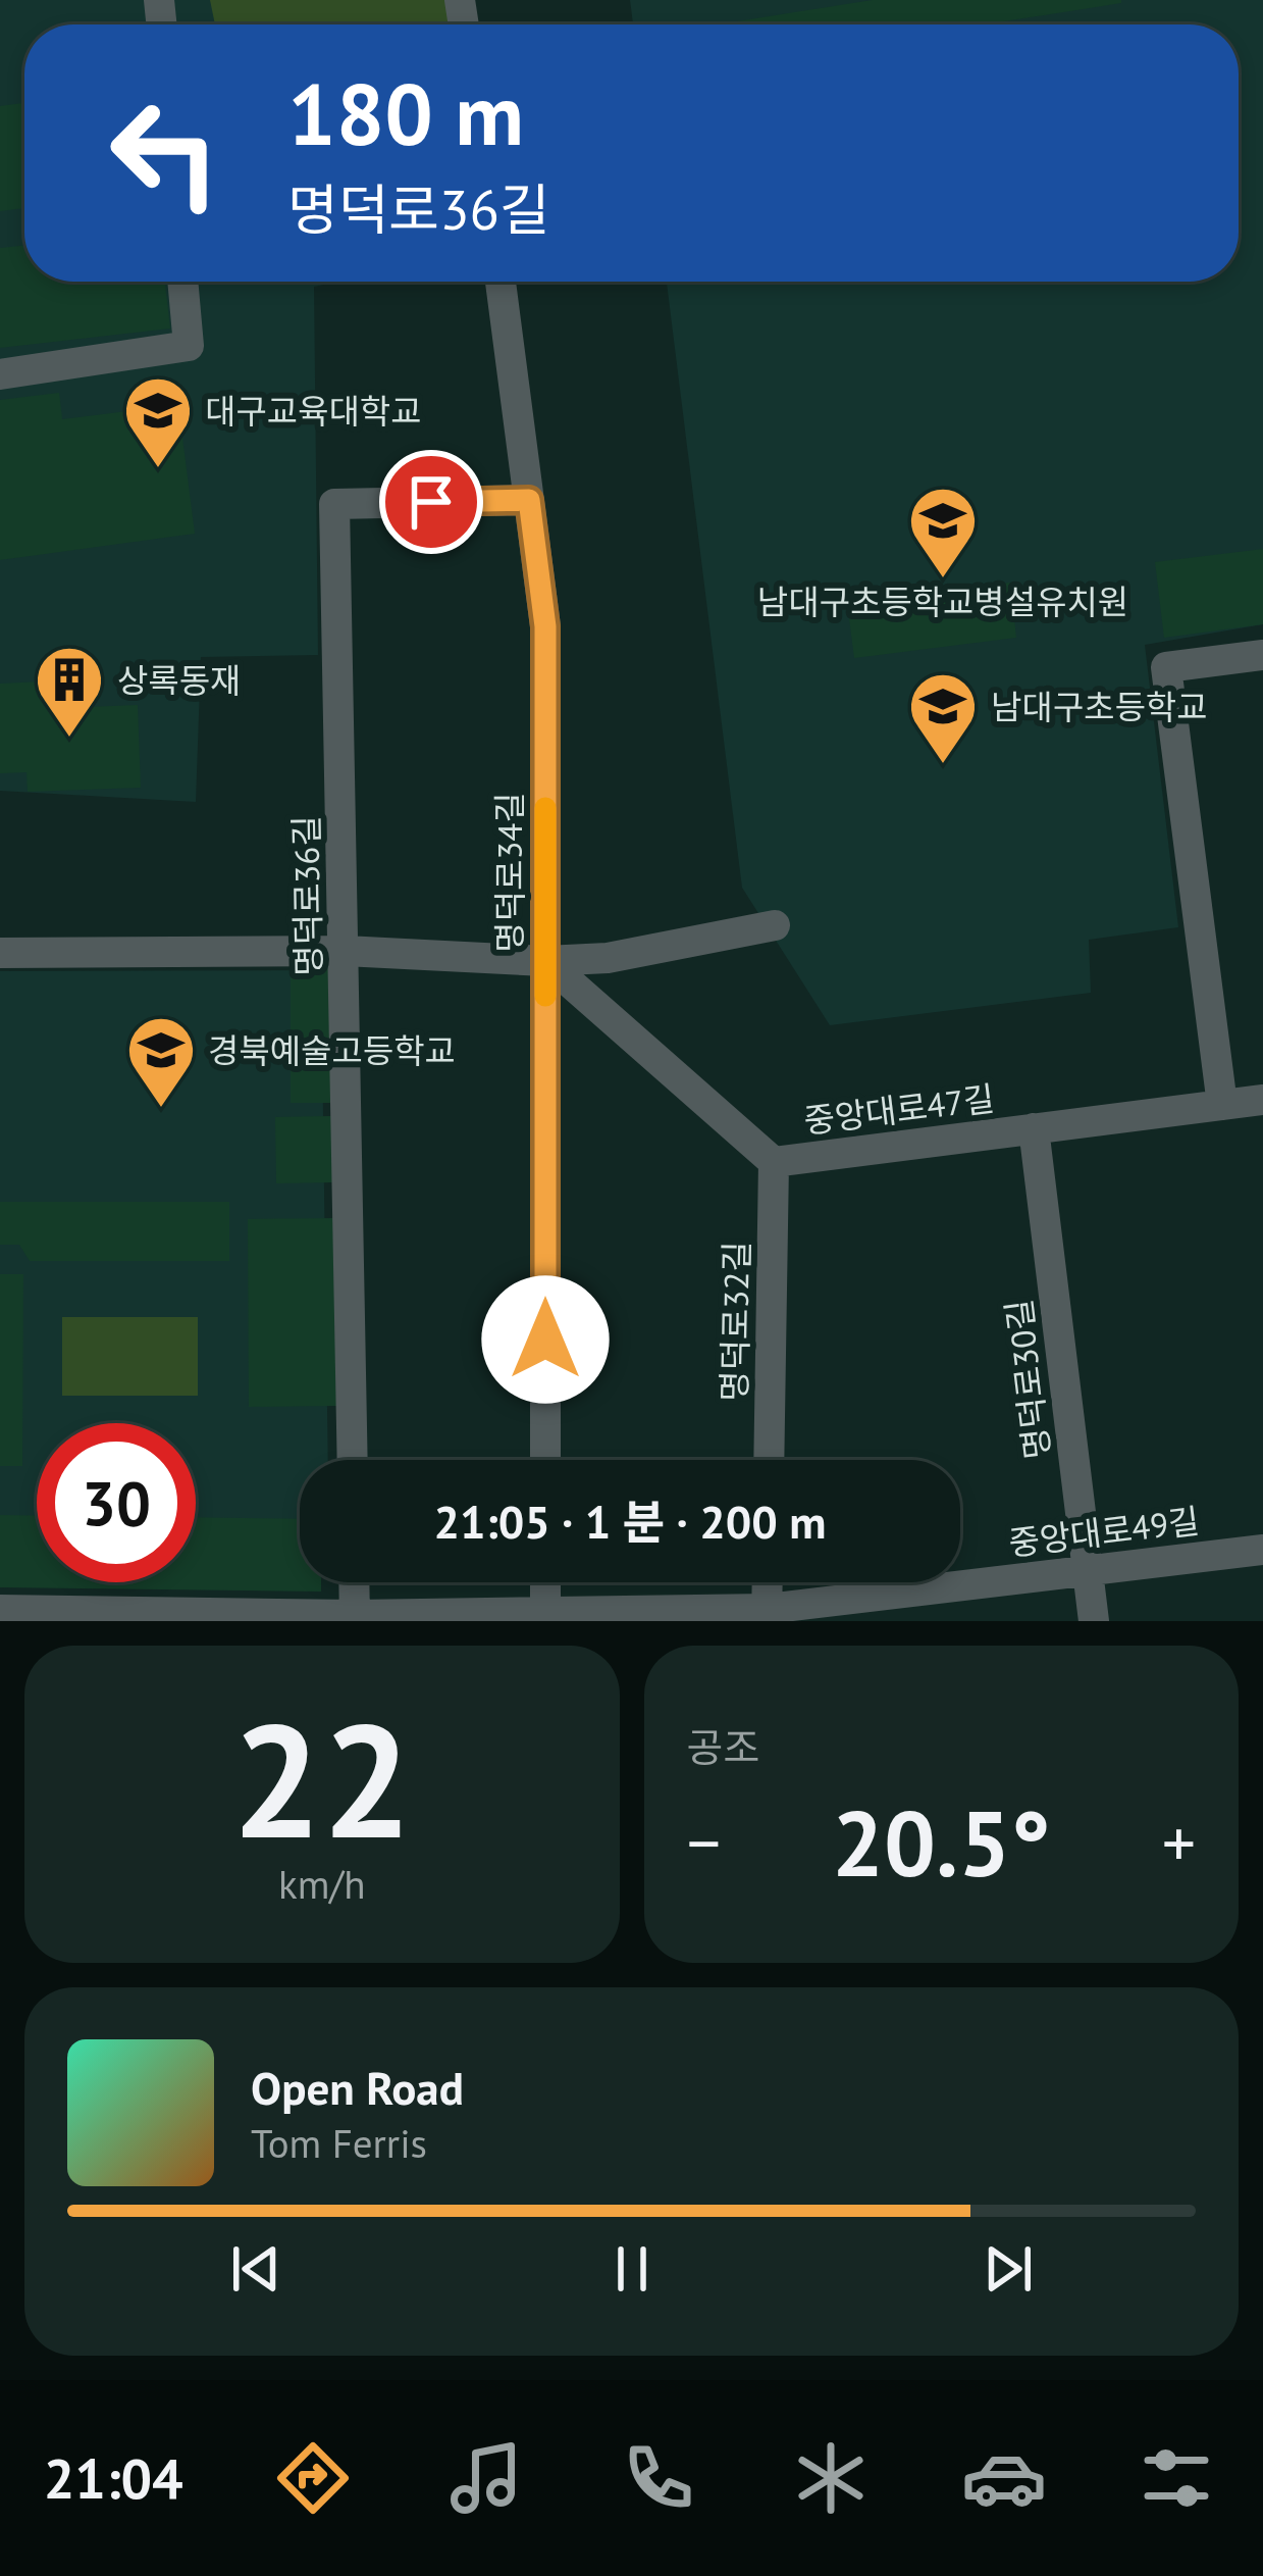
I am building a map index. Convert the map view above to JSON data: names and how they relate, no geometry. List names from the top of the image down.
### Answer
{
  "streets": {
    "street": [
      "명덕로34길",
      "명덕로36길",
      "중앙대로47길",
      "명덕로32길",
      "명덕로30길",
      "중앙대로49길"
    ]
  },
  "crossings": [
    ["명덕로34길", "명덕로36길"],
    ["명덕로34길", "중앙대로47길"],
    ["중앙대로47길", "명덕로32길"],
    ["중앙대로47길", "명덕로30길"],
    ["명덕로30길", "중앙대로49길"]
  ],
  "places": {
    "school or university": [
      "대구교육대학교",
      "남대구초등학교병설유치원",
      "남대구초등학교",
      "경북예술고등학교"
    ],
    "building": ["상록동재"]
  },
  "page": {
    "turn": ["180 m", "명덕로36길"],
    "limit": "30",
    "trip": "21:05 · 1 분 · 200 m",
    "tile": [
      ["22", "km/h"],
      "공조"
    ],
    "heat": ["−", "20.5°", "+"],
    "song": ["Open Road", "Tom Ferris"],
    "tabs": "21:04"
  }
}
